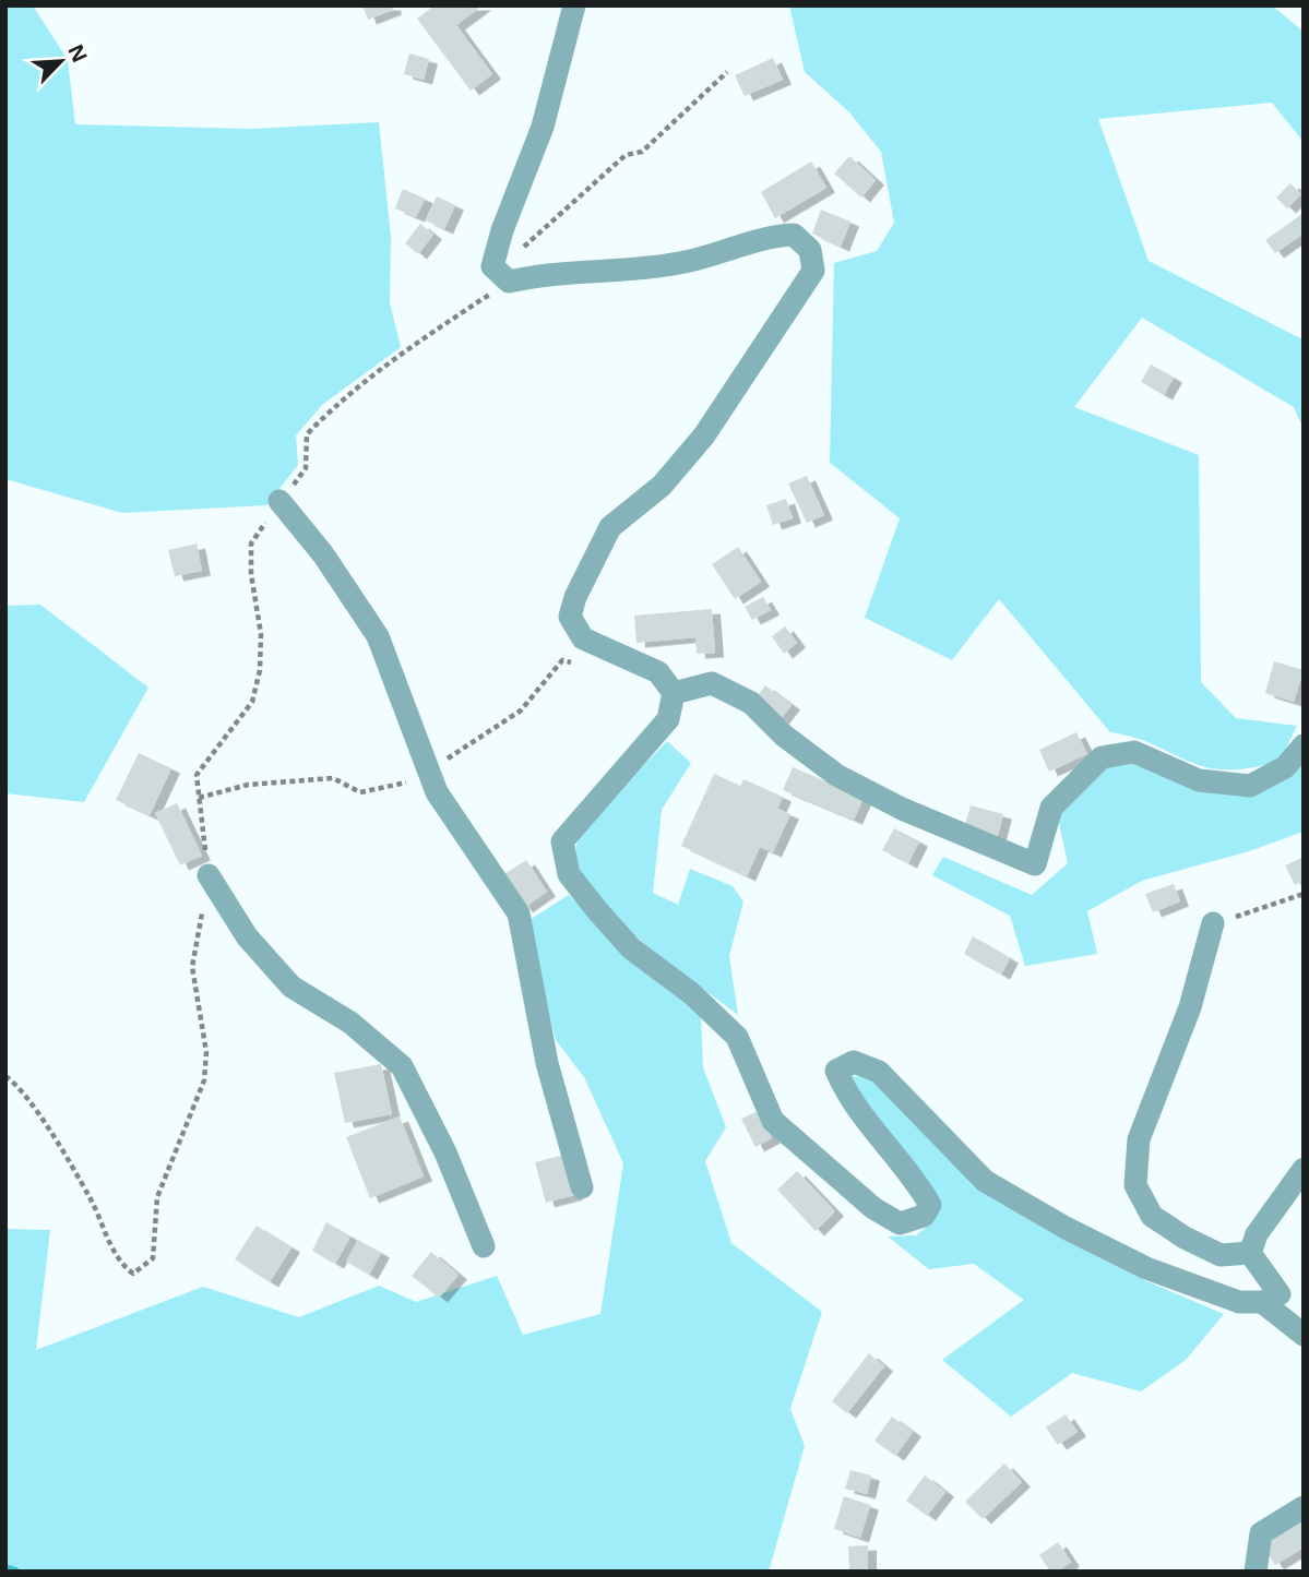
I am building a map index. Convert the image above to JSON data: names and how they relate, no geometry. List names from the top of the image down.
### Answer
{
  "north": "top right"
}
